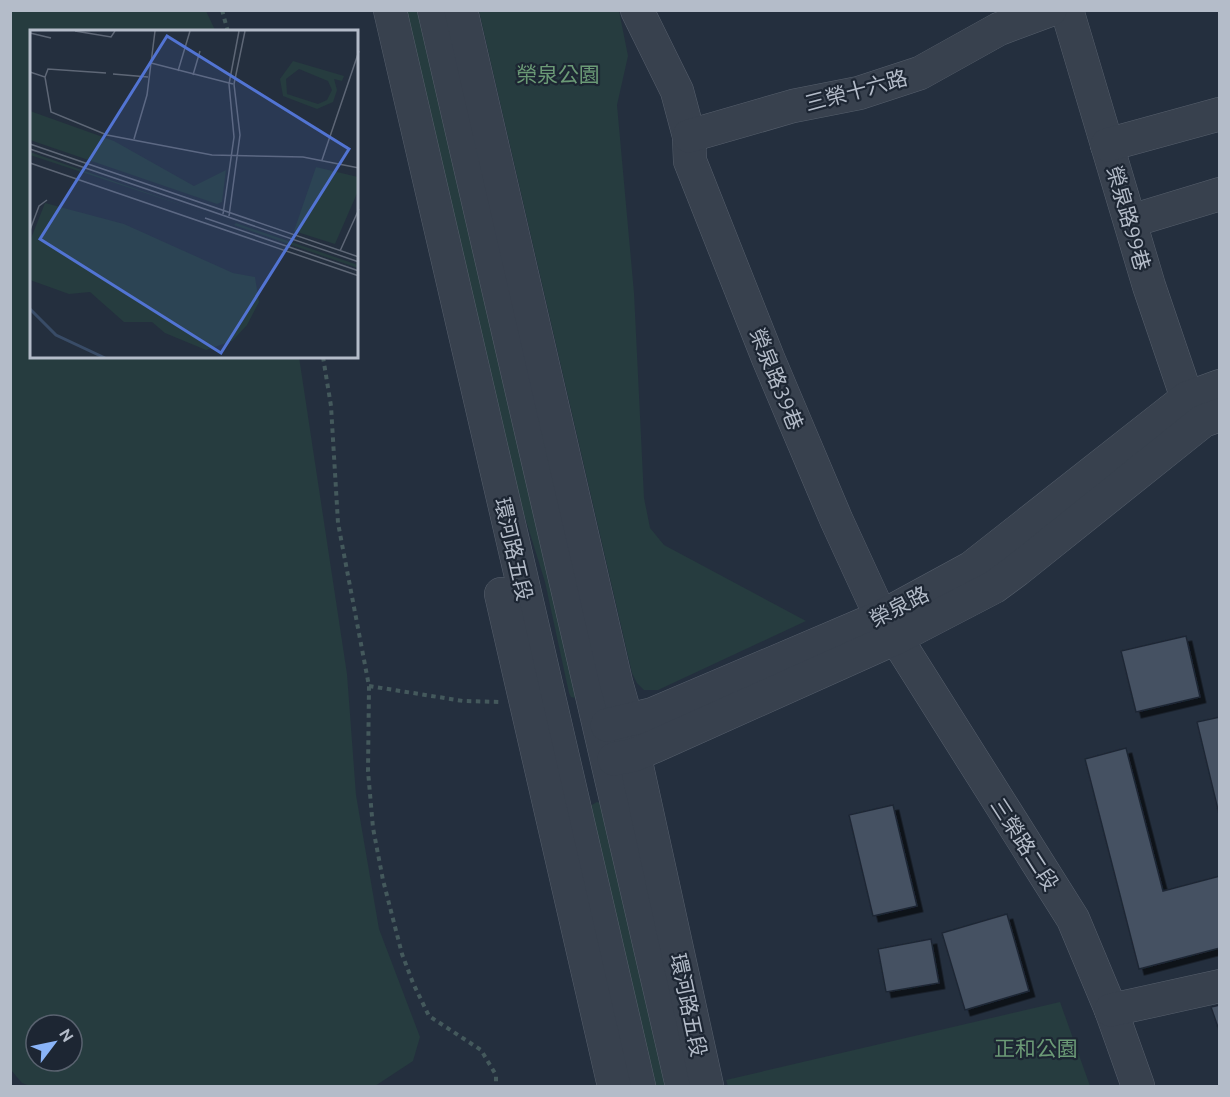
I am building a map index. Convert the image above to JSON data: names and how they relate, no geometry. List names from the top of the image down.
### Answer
{
  "streets": {
    "street": [
      "三榮十六路",
      "榮泉路99巷",
      "榮泉路39巷",
      "環河路五段",
      "榮泉路",
      "三榮路二段"
    ]
  },
  "crossings": [
    ["三榮十六路", "榮泉路39巷"],
    ["榮泉路99巷", "榮泉路"],
    ["榮泉路39巷", "榮泉路"],
    ["榮泉路39巷", "三榮路二段"],
    ["環河路五段", "榮泉路"],
    ["榮泉路", "三榮路二段"]
  ],
  "parks": ["榮泉公園", "正和公園"],
  "north": "top right"
}
